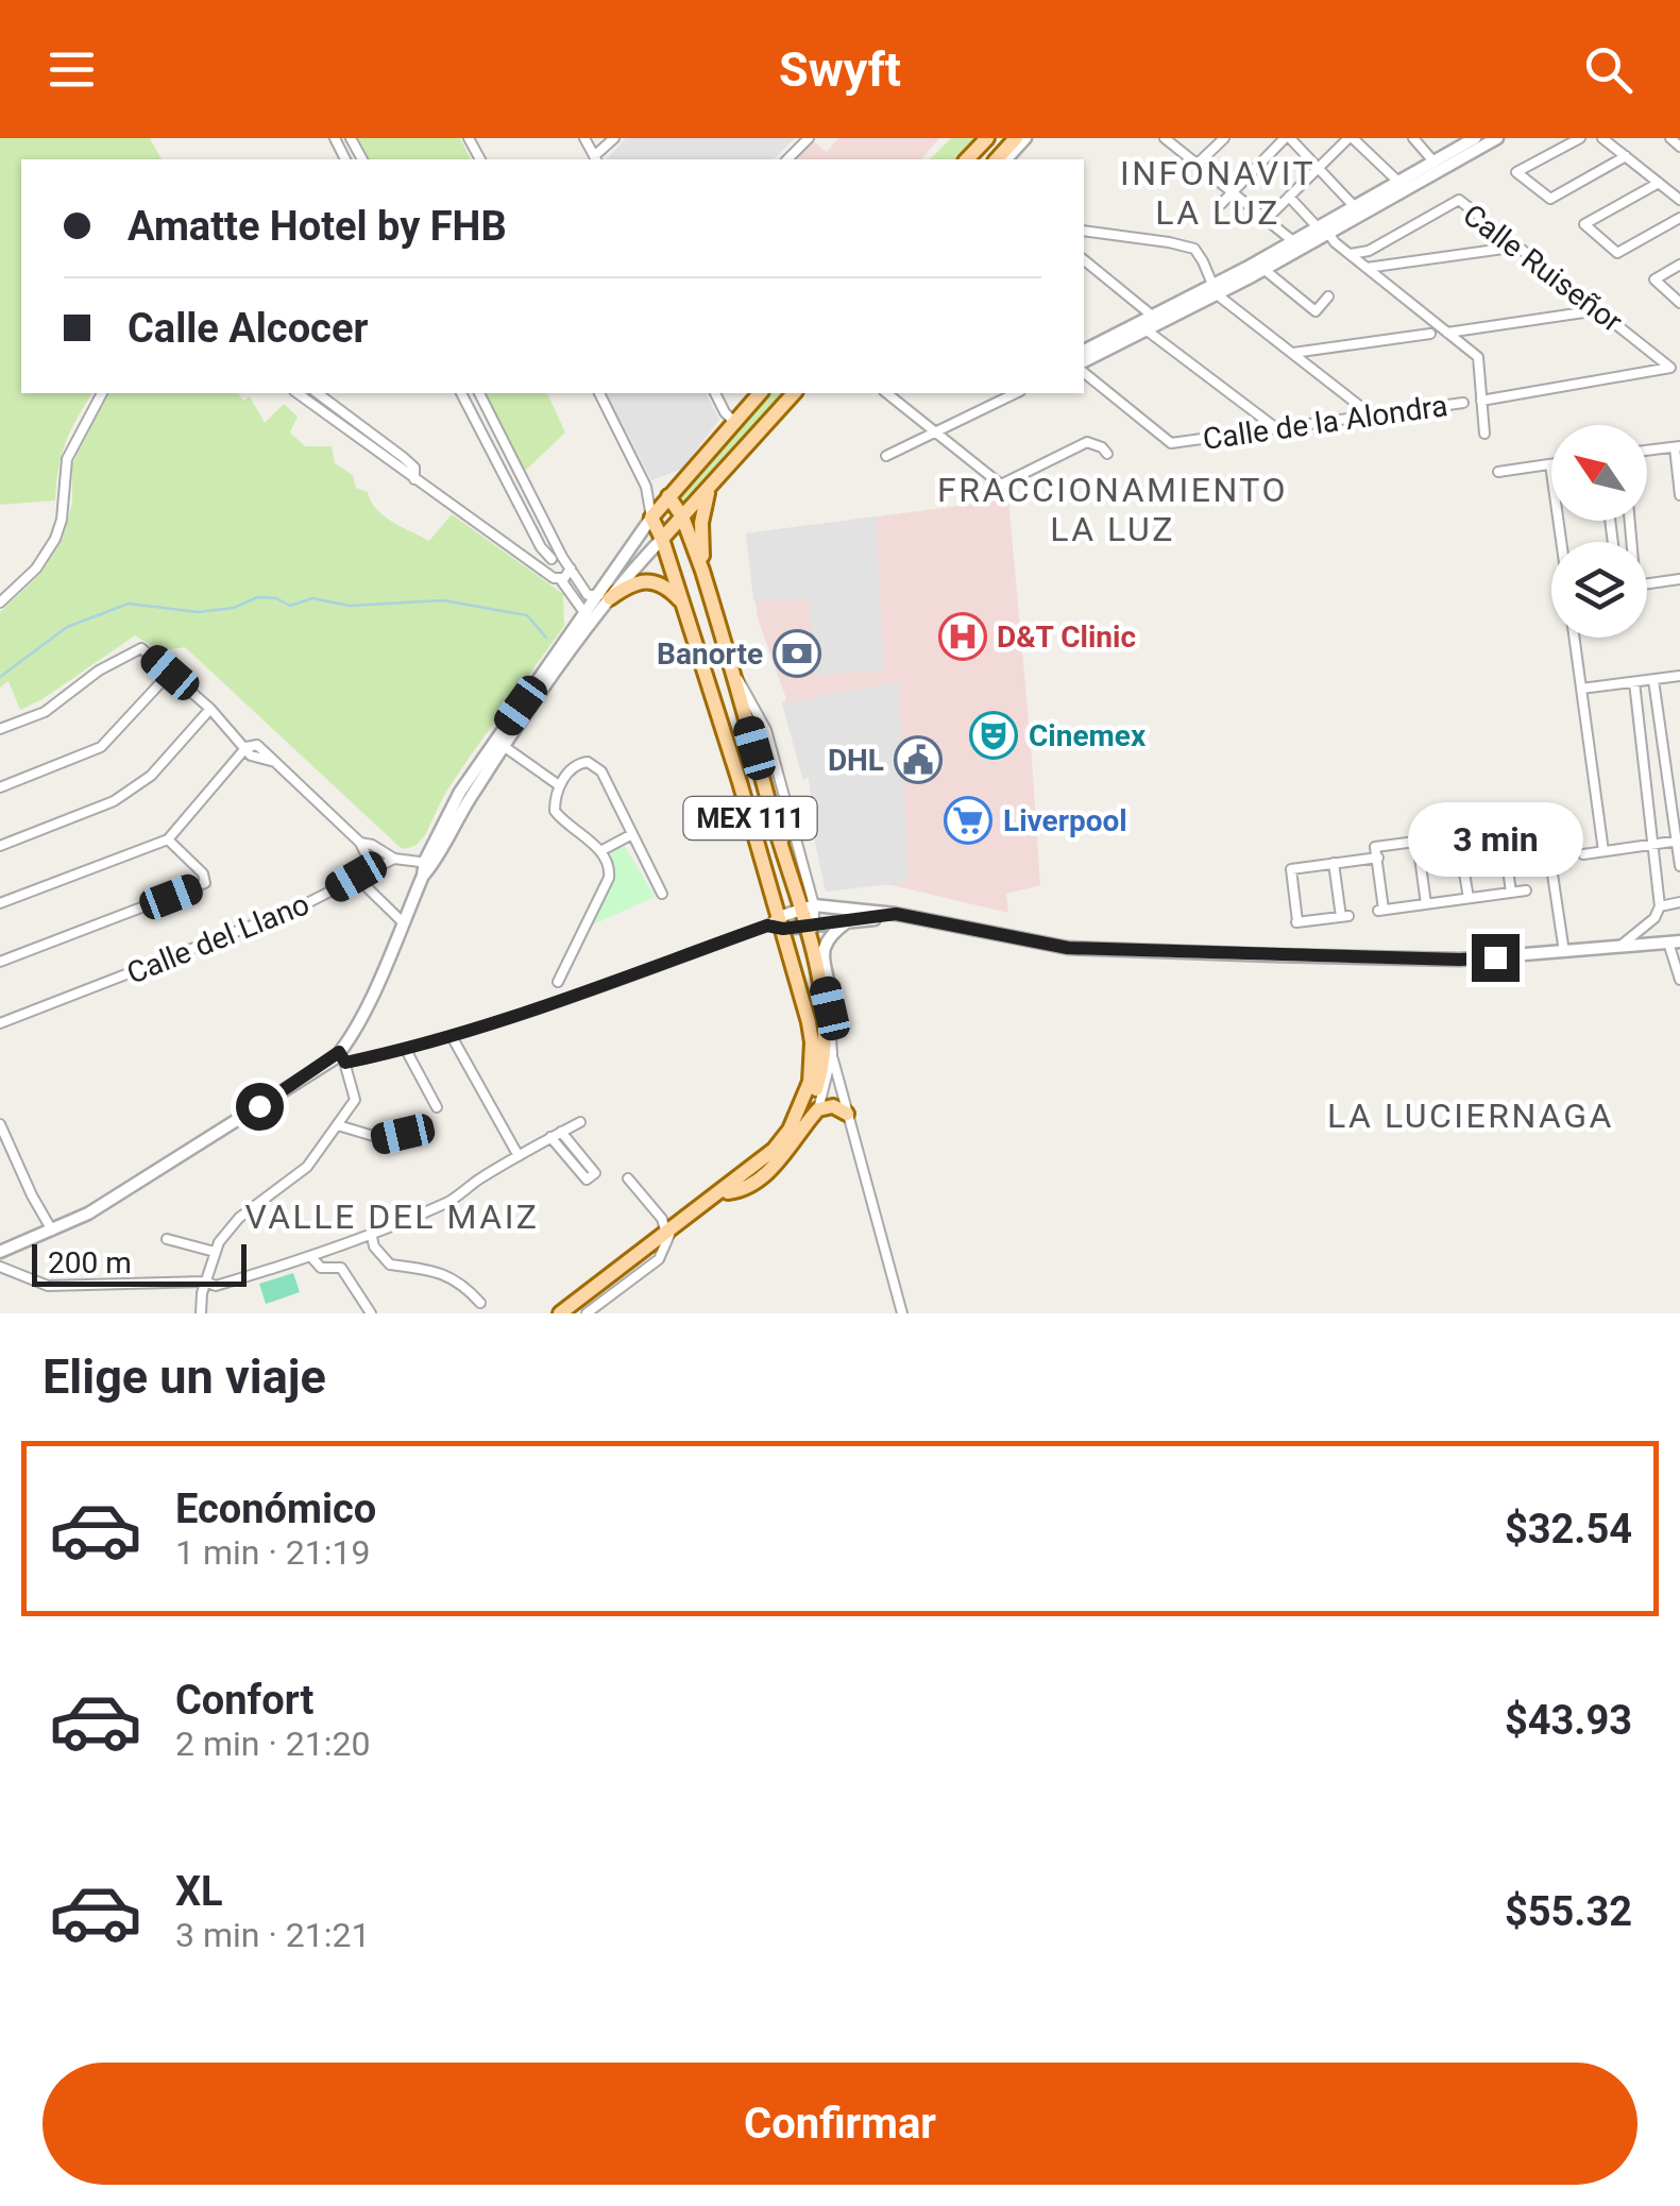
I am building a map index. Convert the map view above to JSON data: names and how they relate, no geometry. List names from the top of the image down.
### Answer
{
  "streets": {
    "main road": ["MEX 111"],
    "street": ["Calle Ruiseñor", "Calle de la Alondra", "Calle del Llano"]
  },
  "crossings": [
    ["Calle Ruiseñor", "Calle de la Alondra"]
  ],
  "districts": [
    "INFONAVIT LA LUZ",
    "FRACCIONAMIENTO LA LUZ",
    "LA LUCIERNAGA",
    "VALLE DEL MAIZ"
  ],
  "places": {
    "hospital": ["D&T Clinic"],
    "bank": ["Banorte"],
    "theatre": ["Cinemex"],
    "public building": ["DHL"],
    "supermarket": ["Liverpool"]
  },
  "scale_bar": "200 m",
  "north": "top left",
  "page": {
    "header": "Swyft",
    "banner": ["Amatte Hotel by FHB", "Calle Alcocer"],
    "bubble": "3 min",
    "scale": "200 m",
    "heading": "Elige un viaje",
    "list": [
      {
        "name": "Económico",
        "note": "1 min · 21:19",
        "value": "$32.54"
      },
      {
        "name": "Confort",
        "note": "2 min · 21:20",
        "value": "$43.93"
      },
      {
        "name": "XL",
        "note": "3 min · 21:21",
        "value": "$55.32"
      }
    ],
    "buttons": "Confirmar"
  }
}
